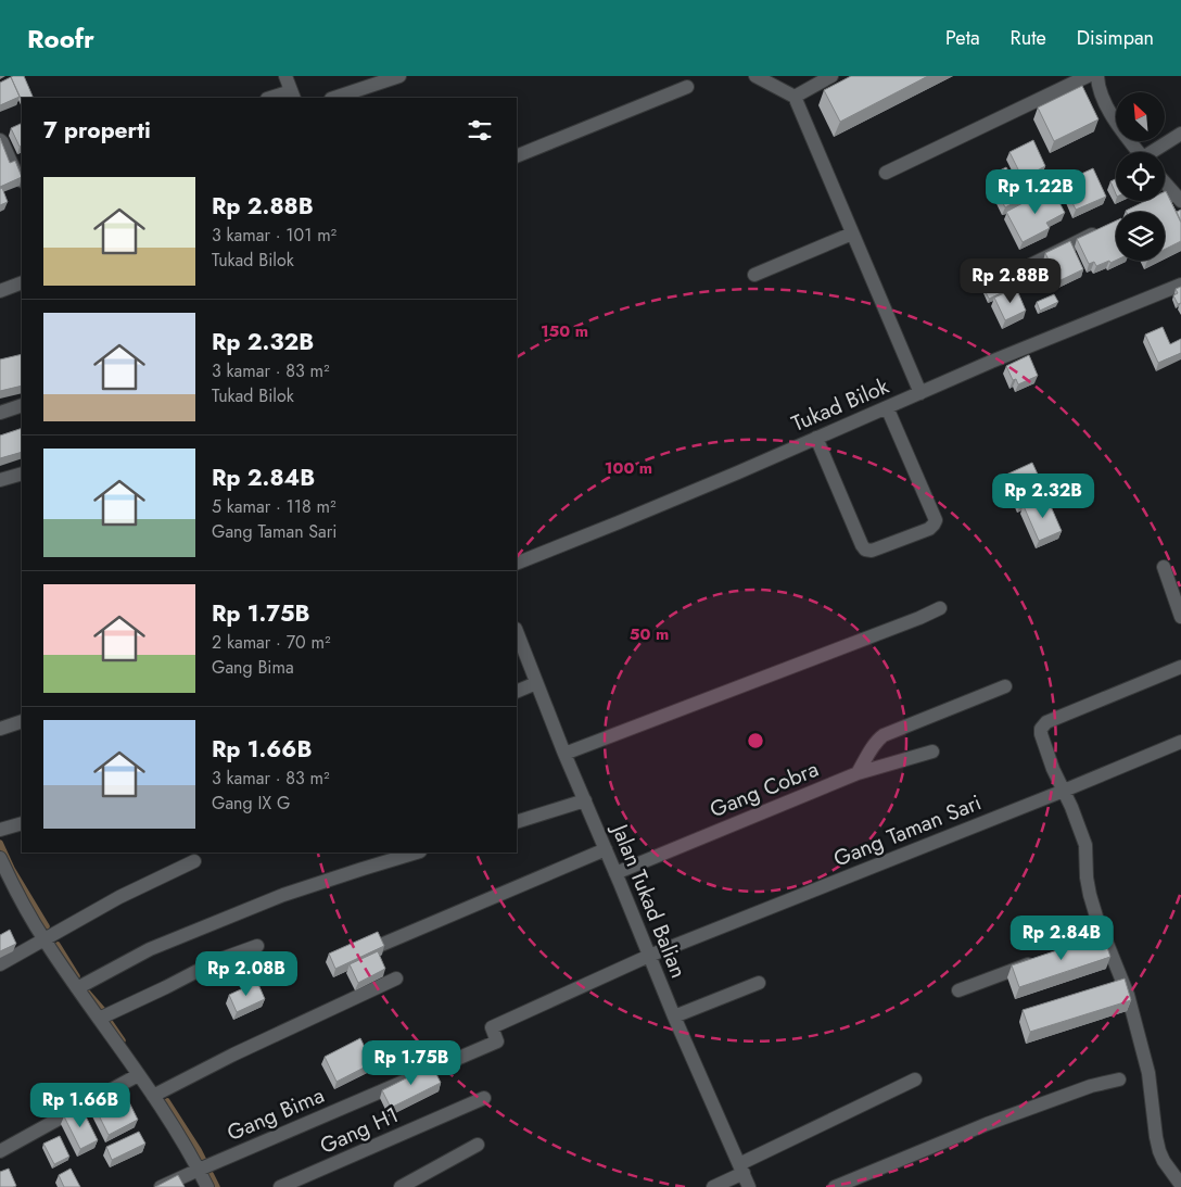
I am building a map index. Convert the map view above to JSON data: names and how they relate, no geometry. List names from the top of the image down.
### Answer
{
  "streets": {
    "street": [
      "Tukad Bilok",
      "Gang Cobra",
      "Gang Taman Sari",
      "Jalan Tukad Balian",
      "Gang Bima",
      "Gang H1"
    ]
  },
  "crossings": [
    ["Gang Cobra", "Jalan Tukad Balian"],
    ["Gang Taman Sari", "Jalan Tukad Balian"],
    ["Gang Taman Sari", "Gang Bima"]
  ],
  "north": "top left",
  "page": {
    "header": "Roofr",
    "nav": ["Peta", "Rute", "Disimpan"],
    "heading": "7 properti",
    "list": [
      {
        "name": "Rp 2.88B",
        "note": "3 kamar · 101 m² · Tukad Bilok"
      },
      {
        "name": "Rp 2.32B",
        "note": "3 kamar · 83 m² · Tukad Bilok"
      },
      {
        "name": "Rp 2.84B",
        "note": "5 kamar · 118 m² · Gang Taman Sari"
      },
      {
        "name": "Rp 1.75B",
        "note": "2 kamar · 70 m² · Gang Bima"
      },
      {
        "name": "Rp 1.66B",
        "note": "3 kamar · 83 m² · Gang IX G"
      }
    ],
    "price": [
      "Rp 1.22B",
      "Rp 2.88B",
      "Rp 2.32B",
      "Rp 2.84B",
      "Rp 2.08B",
      "Rp 1.75B",
      "Rp 1.66B"
    ]
  },
  "rings": ["150 m", "100 m", "50 m"]
}
